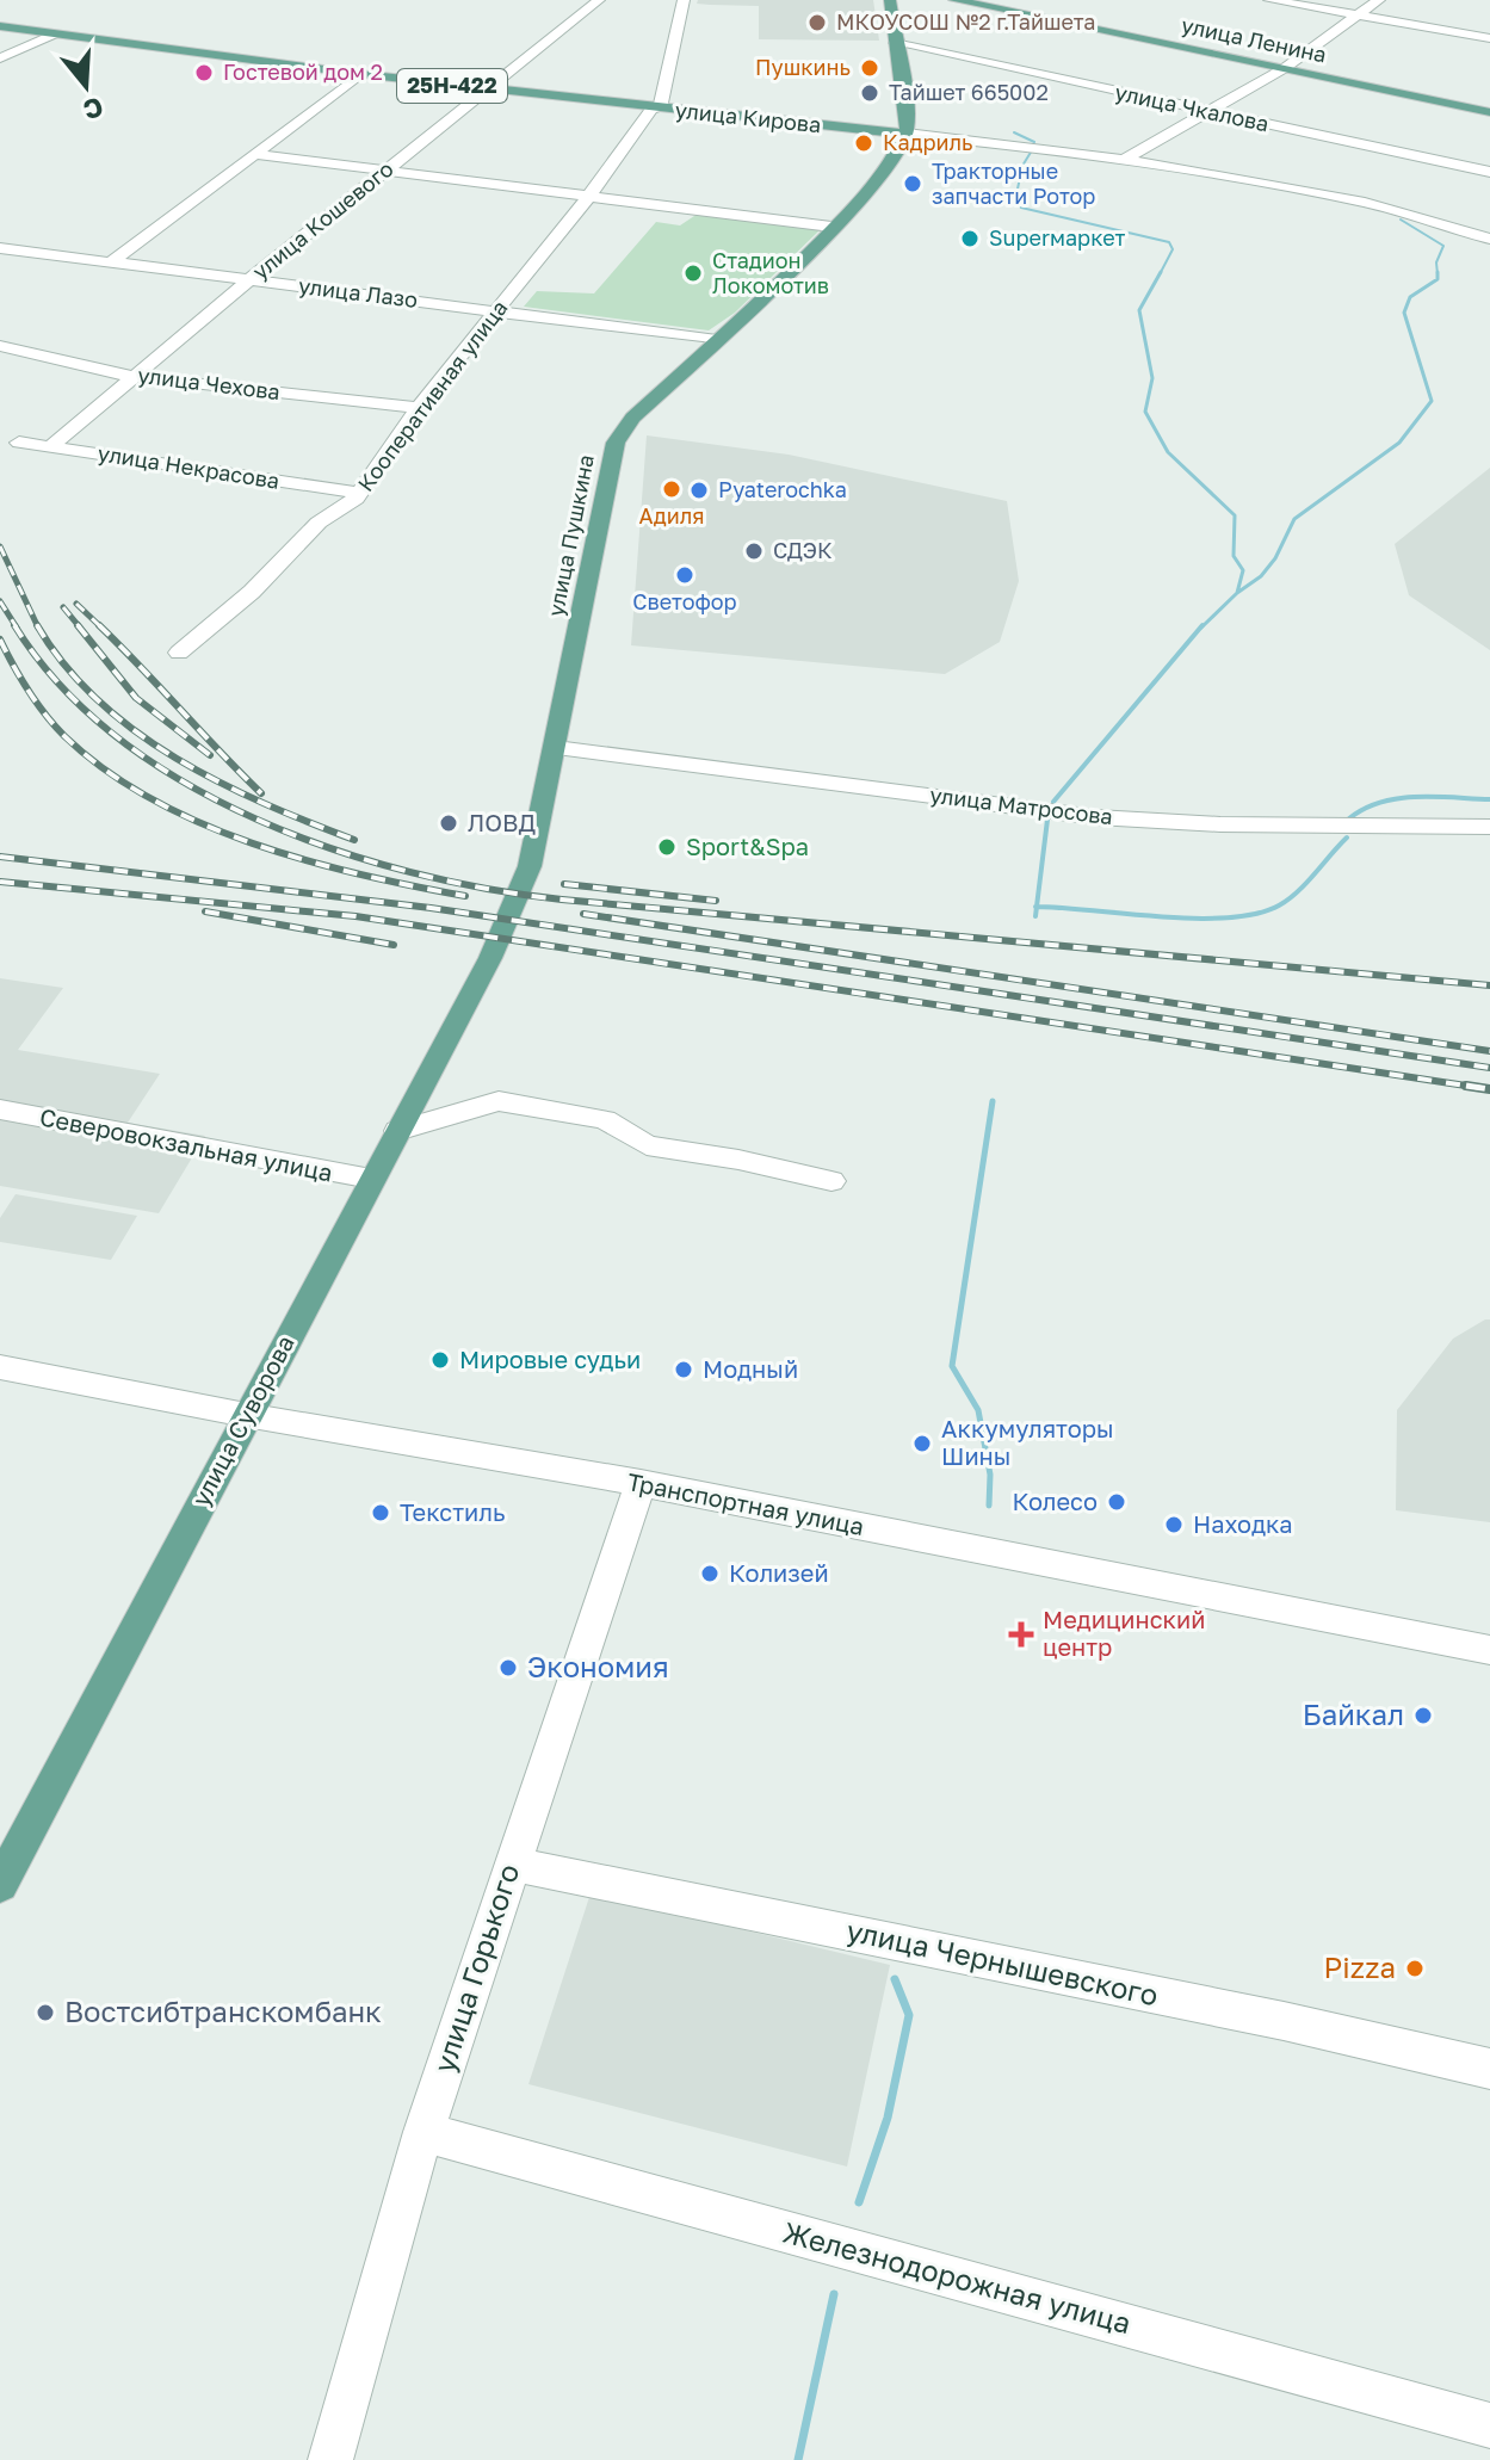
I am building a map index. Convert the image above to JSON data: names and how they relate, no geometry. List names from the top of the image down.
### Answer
{
  "streets": {
    "main road": [
      "улица Ленина",
      "25Н-422",
      "улица Кирова",
      "улица Пушкина",
      "улица Суворова"
    ],
    "street": [
      "улица Чкалова",
      "улица Кошевого",
      "улица Лазо",
      "улица Чехова",
      "Кооперативная улица",
      "улица Некрасова",
      "улица Матросова",
      "Северовокзальная улица",
      "Транспортная улица",
      "улица Чернышевского",
      "улица Горького",
      "Железнодорожная улица"
    ]
  },
  "crossings": [
    ["улица Кирова", "улица Кошевого"],
    ["улица Кирова", "Кооперативная улица"],
    ["улица Кирова", "улица Пушкина"],
    ["улица Кошевого", "улица Лазо"],
    ["улица Кошевого", "улица Чехова"],
    ["улица Кошевого", "улица Некрасова"],
    ["улица Лазо", "Кооперативная улица"],
    ["улица Лазо", "улица Пушкина"],
    ["улица Чехова", "Кооперативная улица"],
    ["Кооперативная улица", "улица Некрасова"],
    ["улица Пушкина", "улица Матросова"],
    ["улица Пушкина", "улица Суворова"],
    ["Северовокзальная улица", "улица Суворова"],
    ["улица Суворова", "Транспортная улица"],
    ["Транспортная улица", "улица Горького"],
    ["улица Чернышевского", "улица Горького"],
    ["улица Горького", "Железнодорожная улица"]
  ],
  "places": {
    "other": [
      "МКОУСОШ №2 г.Тайшета",
      "Пушкинь",
      "Гостевой дом 2",
      "Тайшет 665002",
      "Кадриль",
      "Тракторные запчасти Ротор",
      "Superмаркет",
      "Стадион Локомотив",
      "Адиля",
      "Pyaterochka",
      "СДЭК",
      "Светофор",
      "ЛОВД",
      "Sport&Spa",
      "Мировые судьи",
      "Модный",
      "Аккумуляторы Шины",
      "Колесо",
      "Текстиль",
      "Находка",
      "Колизей",
      "Экономия",
      "Байкал",
      "Pizza",
      "Востсибтранскомбанк"
    ],
    "health": ["Медицинский центр"]
  },
  "north": "bottom"
}
